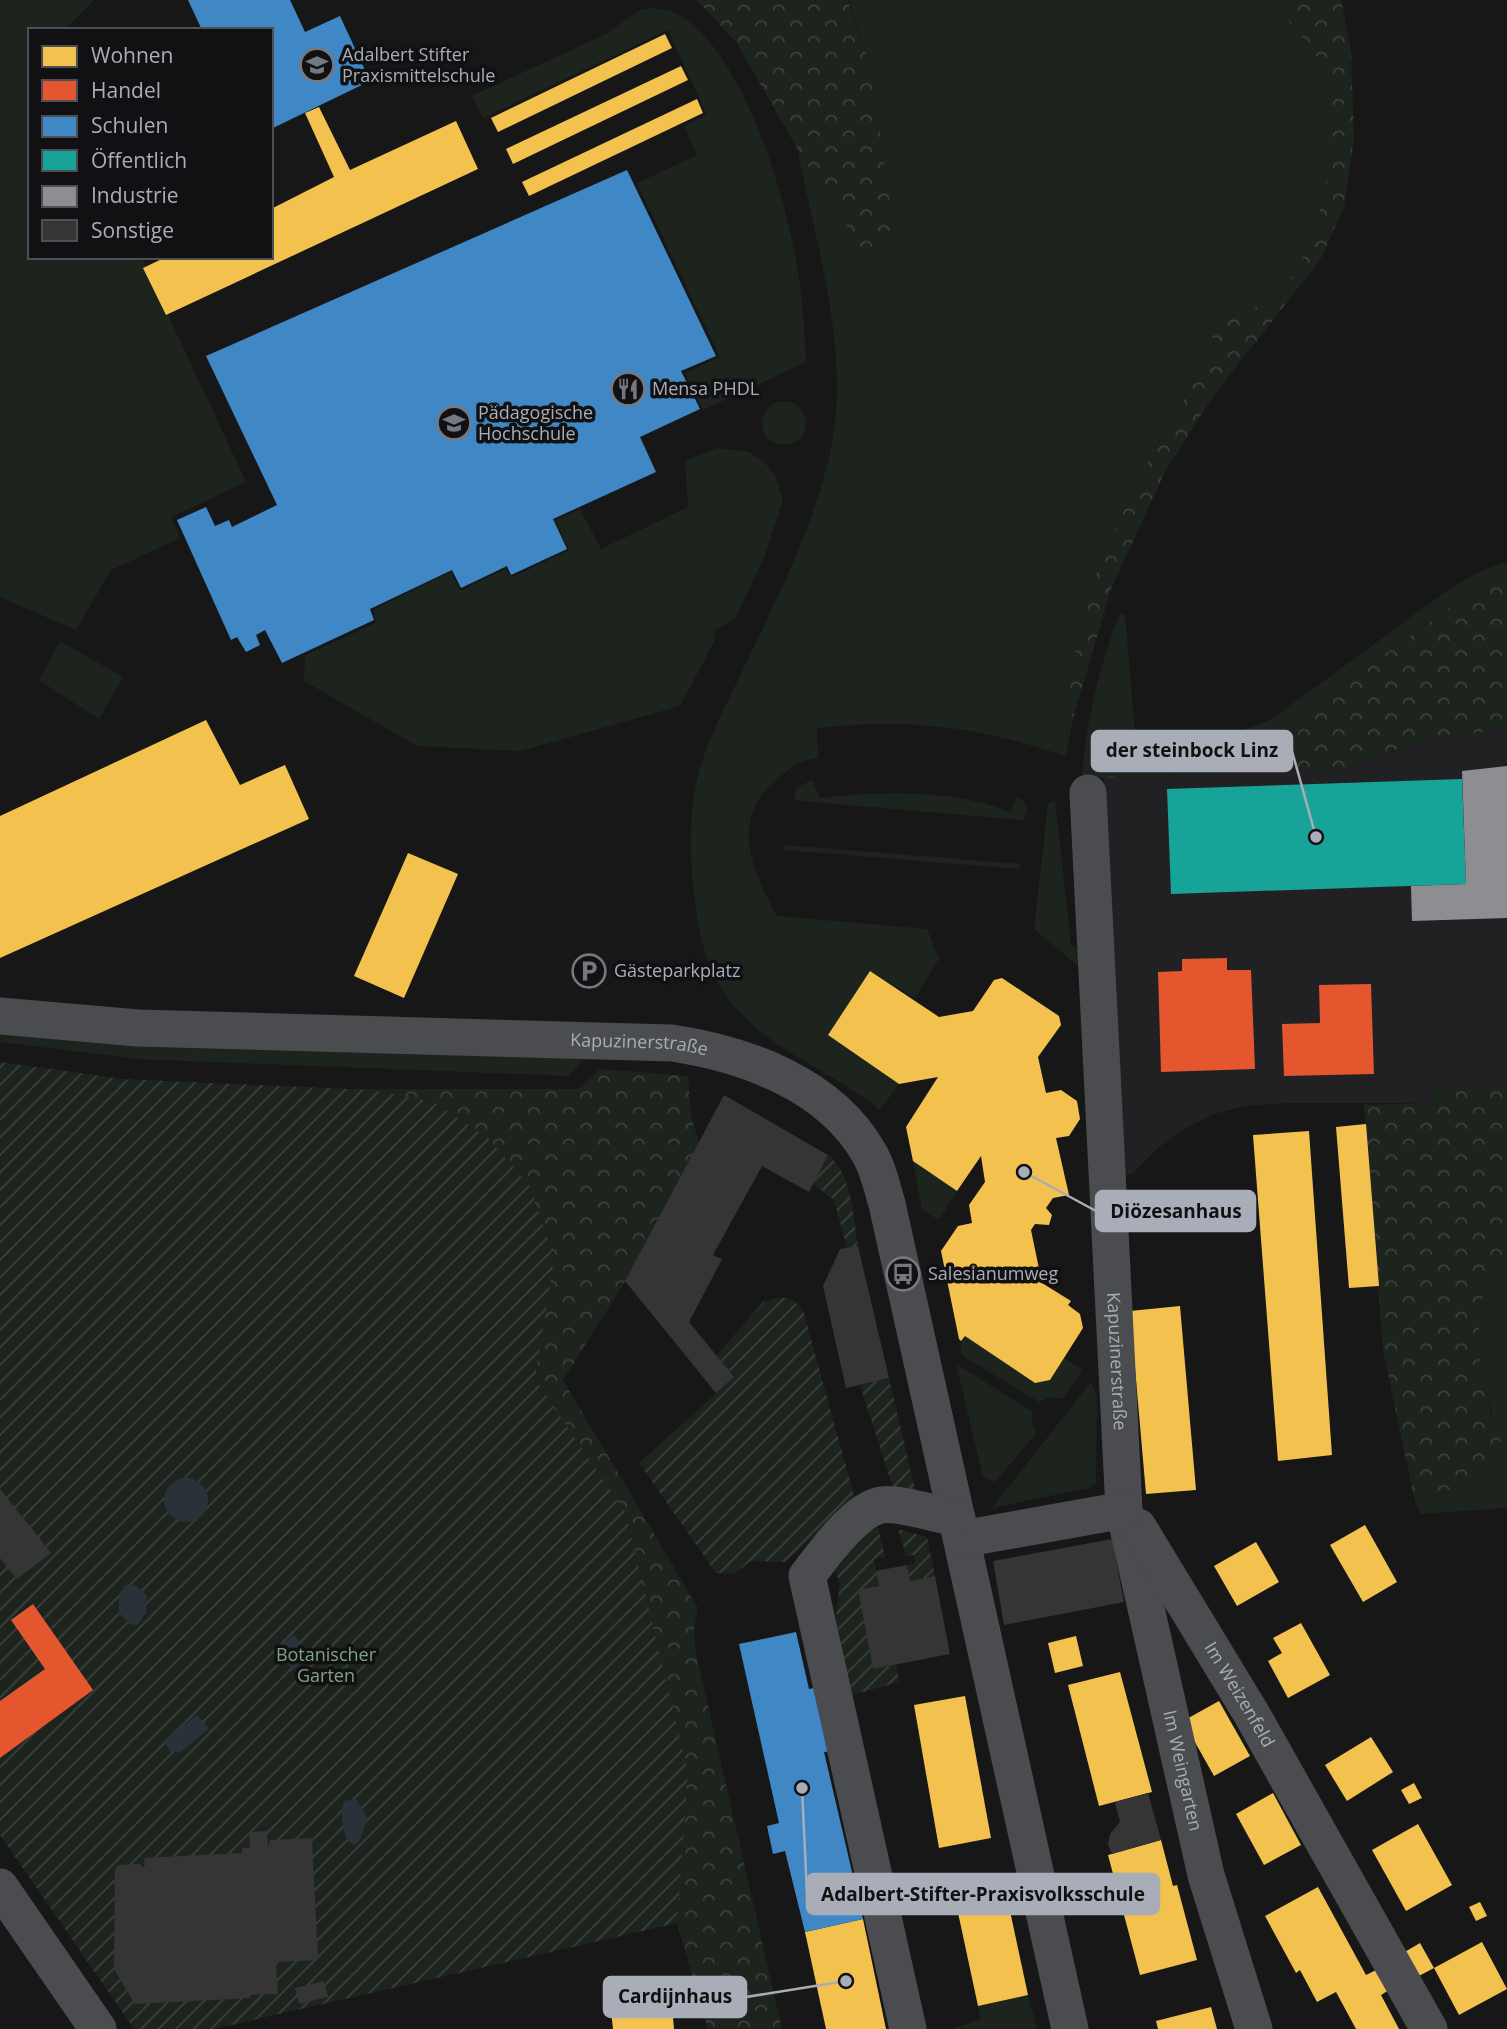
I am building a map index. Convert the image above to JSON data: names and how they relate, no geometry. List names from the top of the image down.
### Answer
{
  "streets": {
    "street": ["Kapuzinerstraße", "Im Weizenfeld", "Im Weingarten"]
  },
  "crossings": [
    ["Kapuzinerstraße", "Im Weizenfeld"],
    ["Kapuzinerstraße", "Im Weingarten"],
    ["Im Weizenfeld", "Im Weingarten"]
  ],
  "parks": ["Botanischer Garten"],
  "places": {
    "school or university": ["Adalbert Stifter Praxismittelschule", "Pädagogische Hochschule"],
    "restaurant": ["Mensa PHDL"],
    "other": [
      "der steinbock Linz",
      "Diözesanhaus",
      "Adalbert-Stifter-Praxisvolksschule",
      "Cardijnhaus"
    ],
    "parking": ["Gästeparkplatz"],
    "bus stop": ["Salesianumweg"]
  },
  "legend": [
    "Wohnen",
    "Handel",
    "Schulen",
    "Öffentlich",
    "Industrie",
    "Sonstige"
  ]
}
